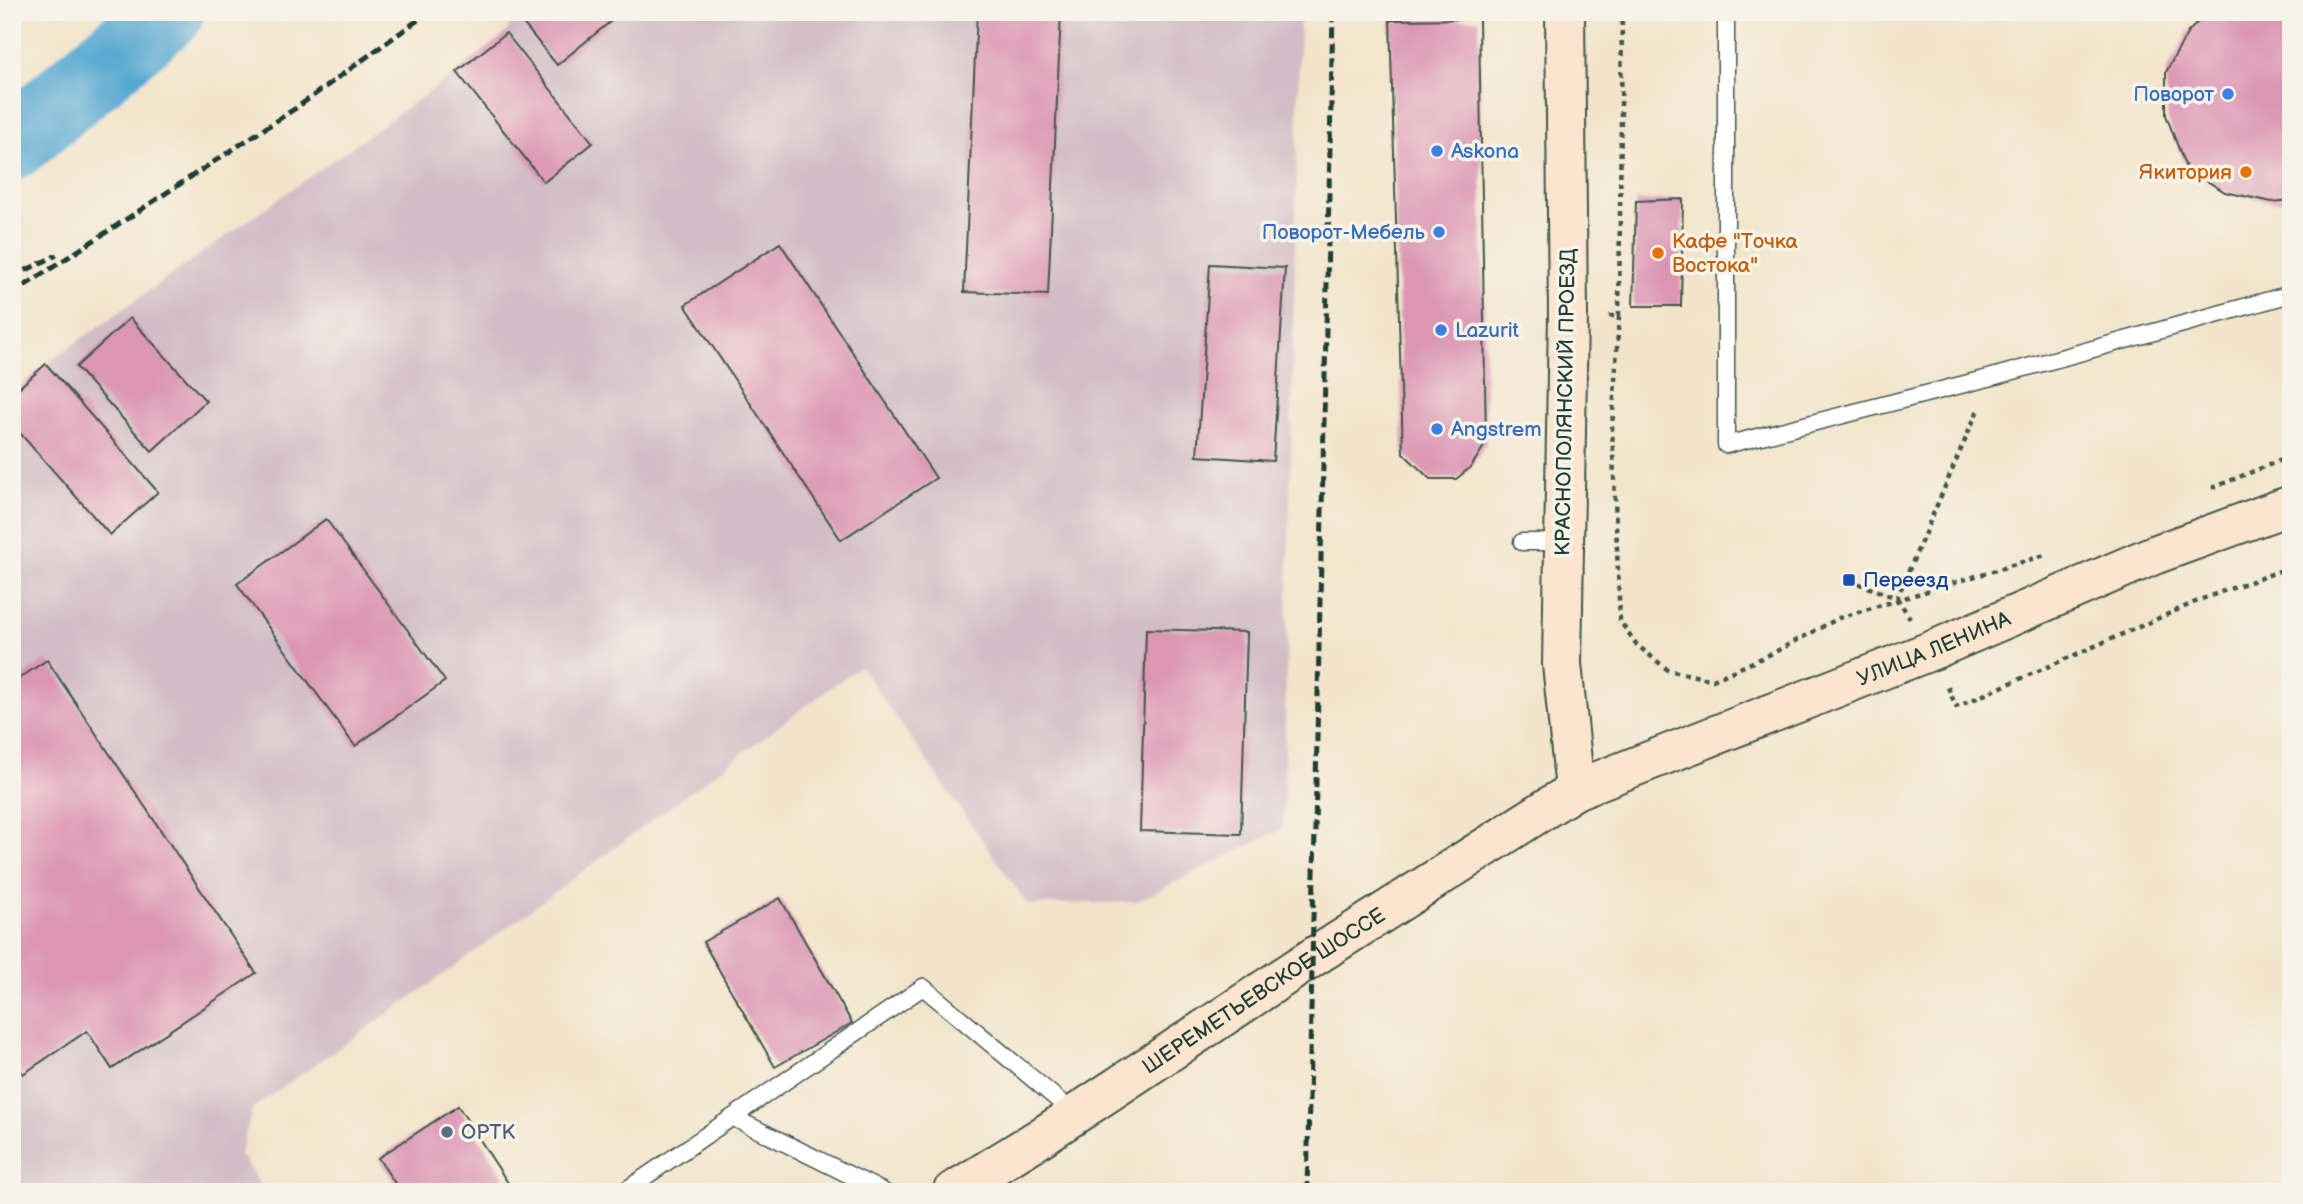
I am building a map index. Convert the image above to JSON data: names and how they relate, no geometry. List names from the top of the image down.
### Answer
{
  "streets": {
    "main road": ["КРАСНОПОЛЯНСКИЙ ПРОЕЗД", "УЛИЦА ЛЕНИНА", "ШЕРЕМЕТЬЕВСКОЕ ШОССЕ"]
  },
  "crossings": [
    ["КРАСНОПОЛЯНСКИЙ ПРОЕЗД", "УЛИЦА ЛЕНИНА"],
    ["КРАСНОПОЛЯНСКИЙ ПРОЕЗД", "ШЕРЕМЕТЬЕВСКОЕ ШОССЕ"],
    ["УЛИЦА ЛЕНИНА", "ШЕРЕМЕТЬЕВСКОЕ ШОССЕ"]
  ],
  "places": {
    "other": [
      "Поворот",
      "Askona",
      "Якитория",
      "Поворот-Мебель",
      "Кафе \"Точка Востока\"",
      "Lazurit",
      "Angstrem",
      "ОРТК"
    ],
    "transit": ["Переезд"]
  }
}
